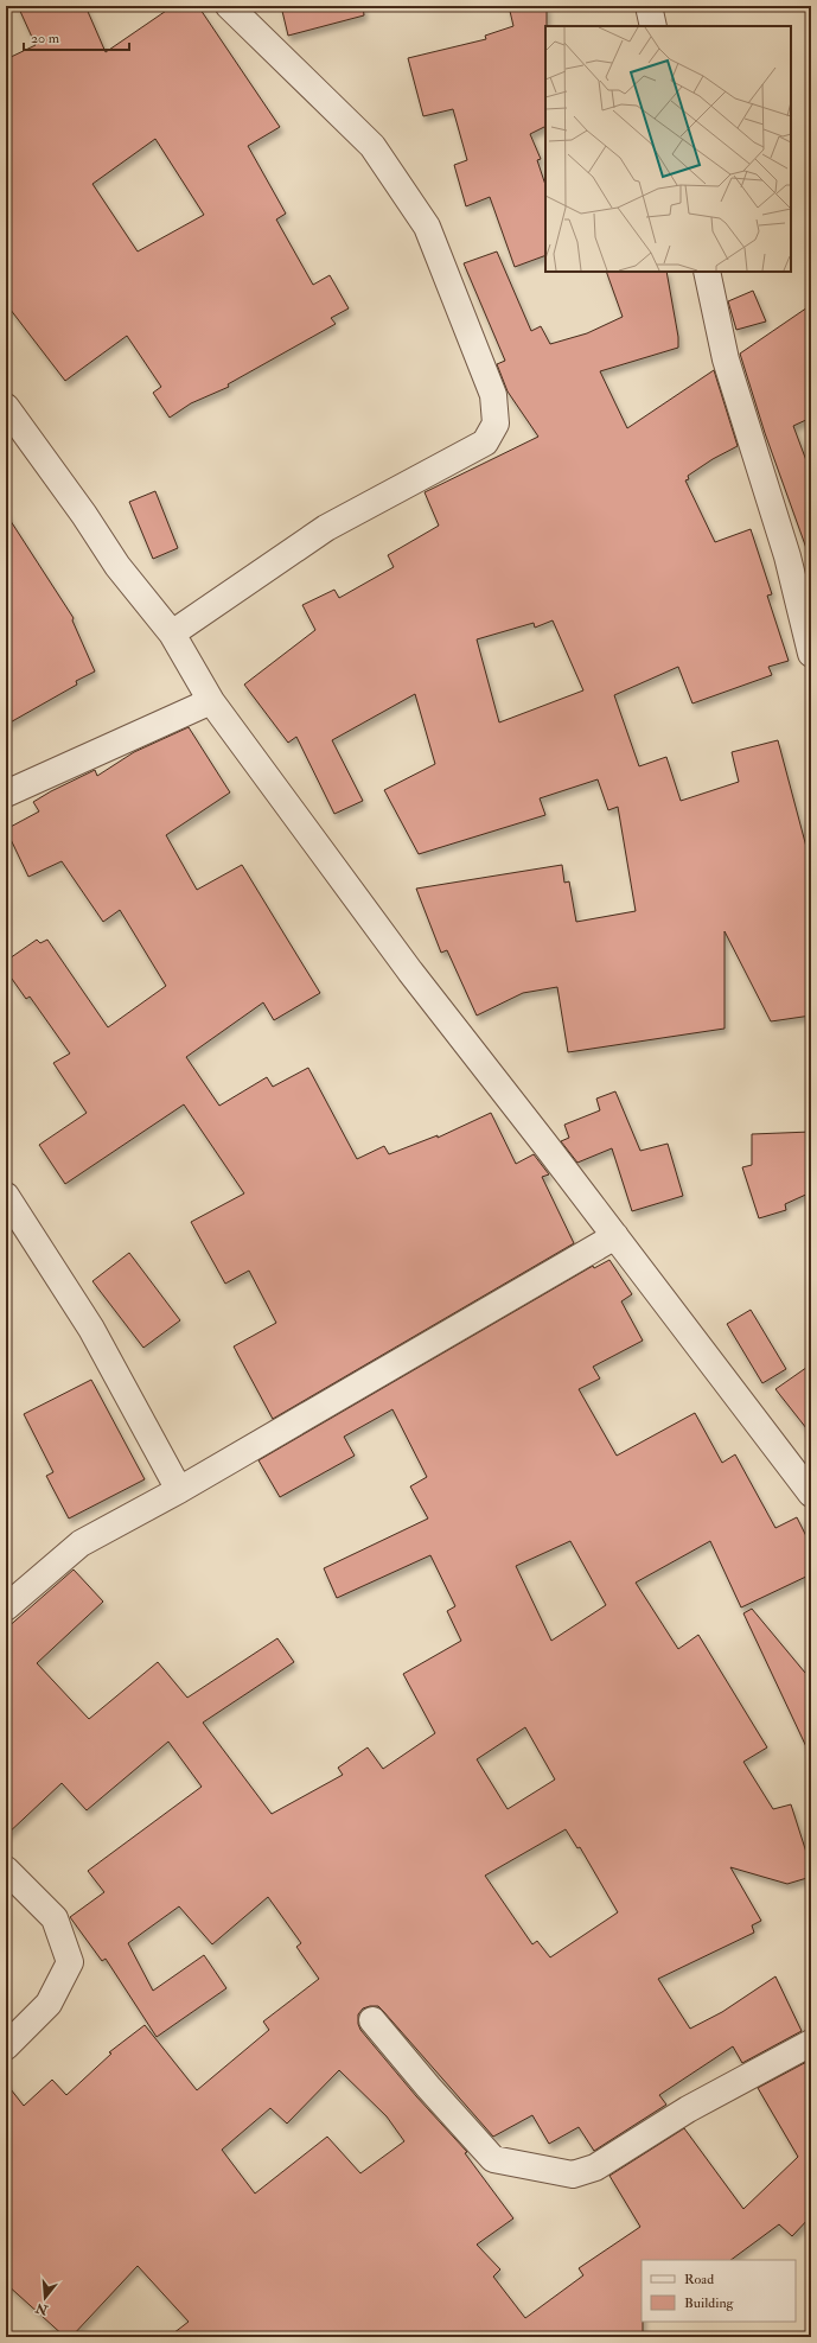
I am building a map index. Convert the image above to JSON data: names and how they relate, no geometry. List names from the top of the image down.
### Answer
{
  "legend": ["Road", "Building"],
  "scale_bar": "20 m",
  "north": "bottom"
}
